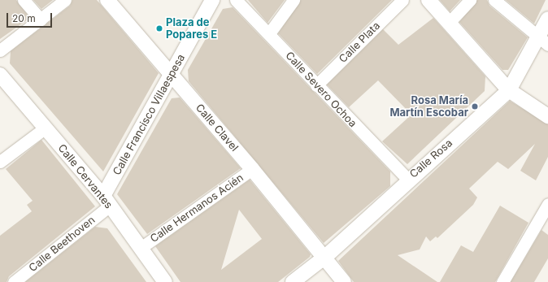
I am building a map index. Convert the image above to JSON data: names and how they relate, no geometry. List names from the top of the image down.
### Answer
{
  "streets": {
    "street": [
      "Calle Plata",
      "Calle Severo Ochoa",
      "Calle Francisco Villaespesa",
      "Calle Clavel",
      "Calle Rosa",
      "Calle Cervantes",
      "Calle Hermanos Acién",
      "Calle Beethoven"
    ]
  },
  "crossings": [
    ["Calle Plata", "Calle Severo Ochoa"],
    ["Calle Severo Ochoa", "Calle Rosa"],
    ["Calle Francisco Villaespesa", "Calle Clavel"],
    ["Calle Francisco Villaespesa", "Calle Cervantes"],
    ["Calle Francisco Villaespesa", "Calle Beethoven"],
    ["Calle Clavel", "Calle Rosa"],
    ["Calle Clavel", "Calle Hermanos Acién"],
    ["Calle Cervantes", "Calle Hermanos Acién"],
    ["Calle Cervantes", "Calle Beethoven"]
  ],
  "places": ["Plaza de Popares E", "Rosa María Martín Escobar"],
  "scale_bar": "20 m"
}
